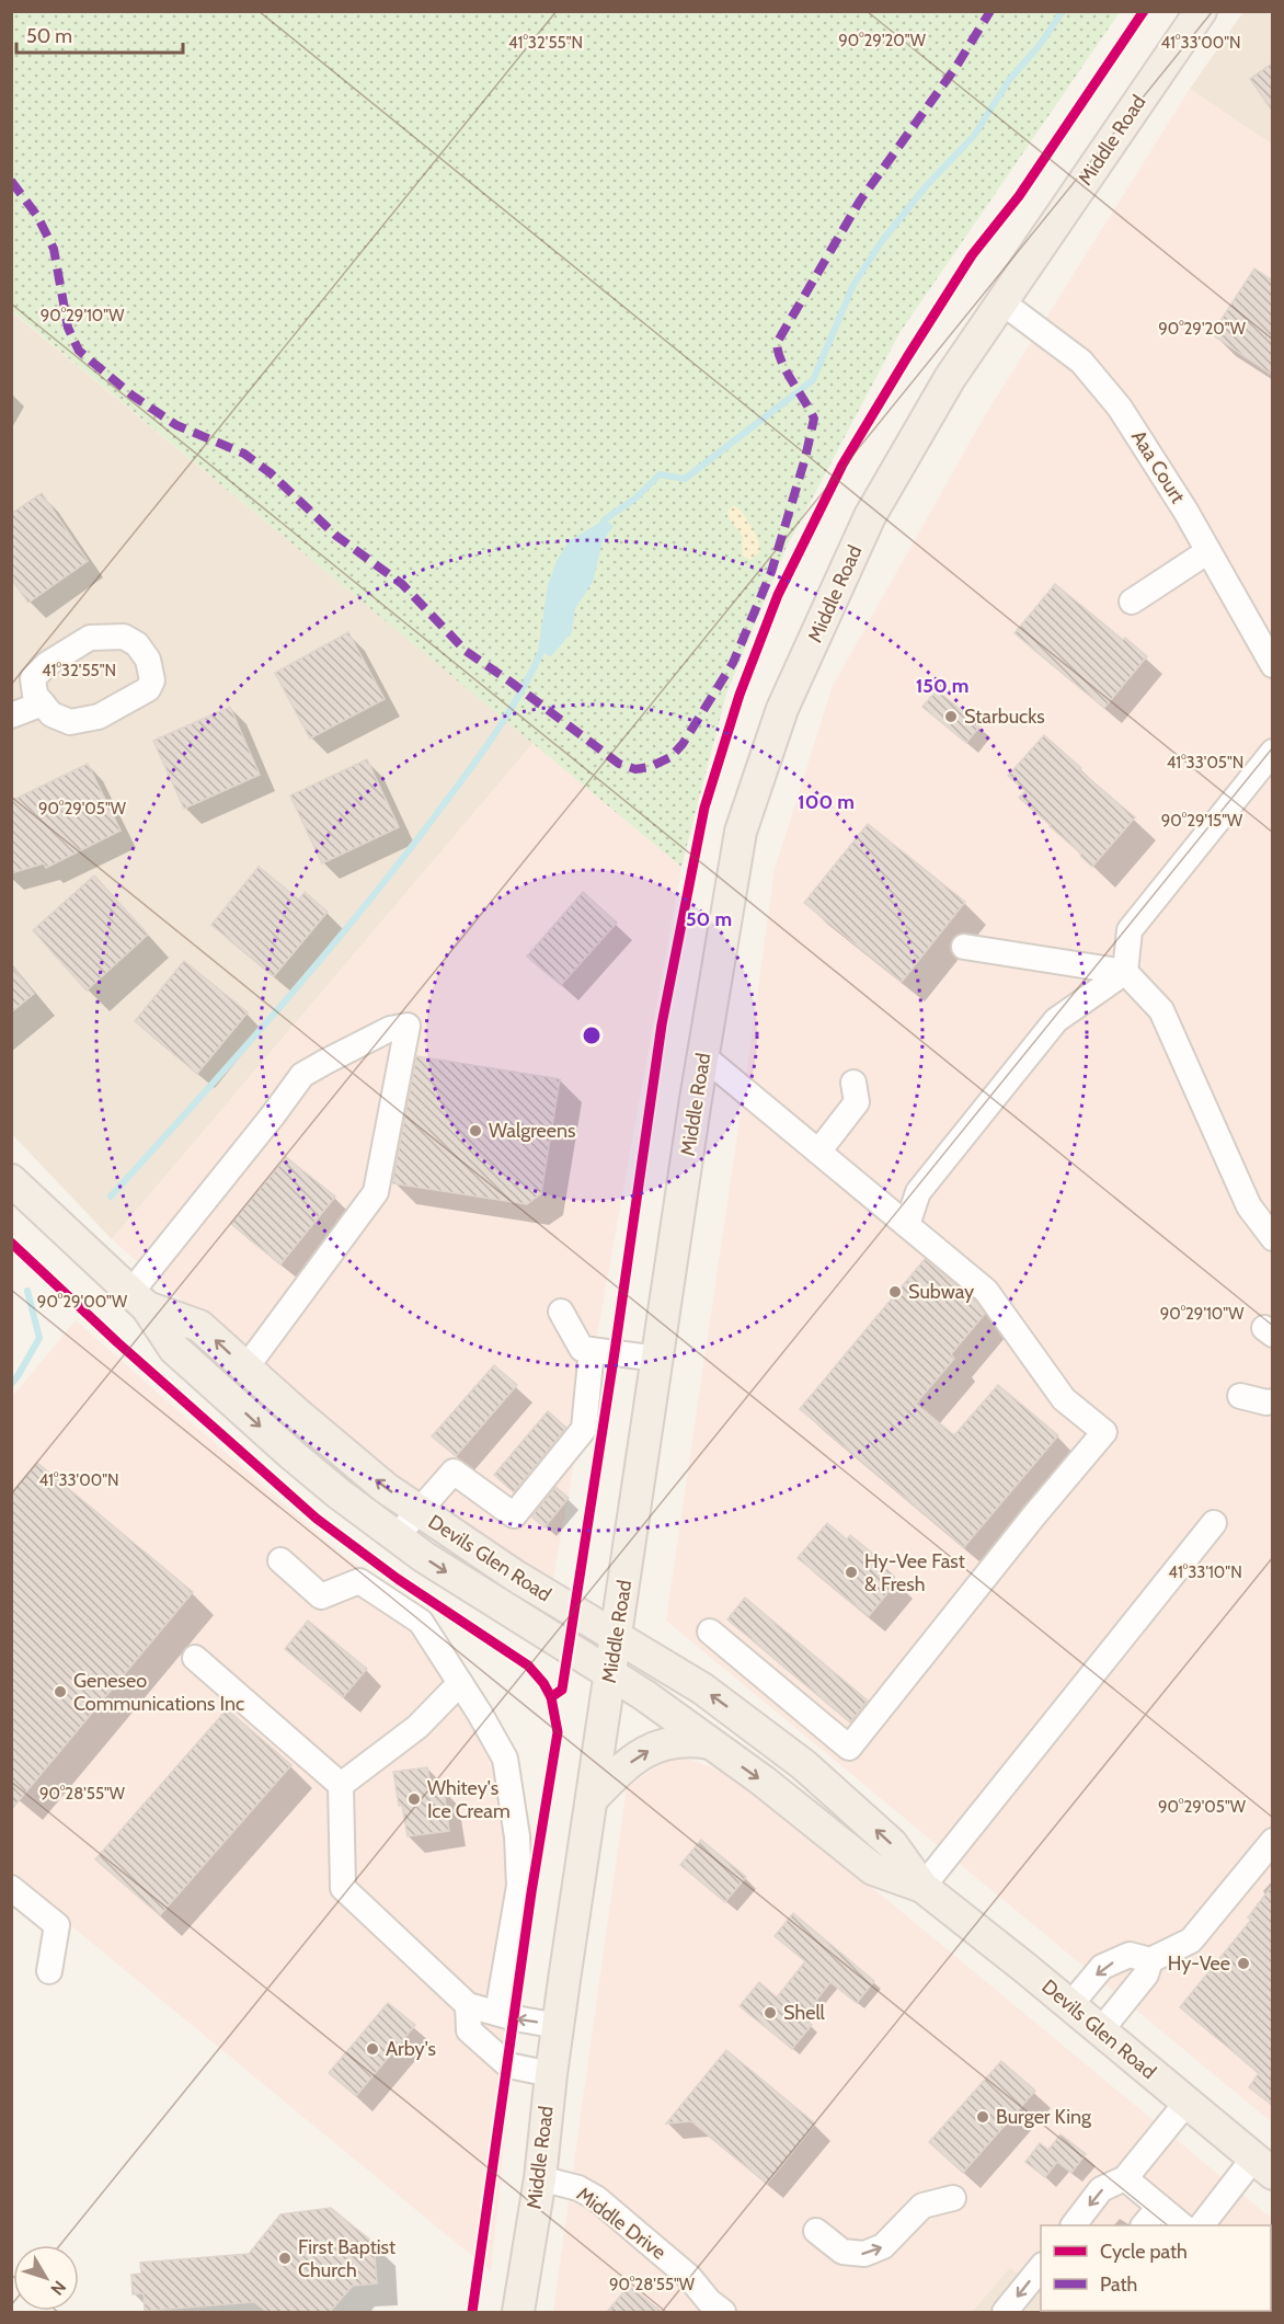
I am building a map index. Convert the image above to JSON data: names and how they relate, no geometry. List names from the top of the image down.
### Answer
{
  "streets": {
    "main road": ["Middle Road", "Devils Glen Road"],
    "street": ["Aaa Court", "Middle Drive"]
  },
  "crossings": [
    ["Middle Road", "Aaa Court"],
    ["Middle Road", "Devils Glen Road"],
    ["Middle Road", "Middle Drive"]
  ],
  "places": [
    "Starbucks",
    "Walgreens",
    "Subway",
    "Hy-Vee Fast & Fresh",
    "Geneseo Communications Inc",
    "Whitey's Ice Cream",
    "Hy-Vee",
    "Shell",
    "Arby's",
    "Burger King",
    "First Baptist Church"
  ],
  "legend": ["Cycle path", "Path"],
  "scale_bar": "50 m",
  "north": "bottom right",
  "coordinates": [
    "90°29'20\"W",
    "41°32'55\"N",
    "41°33'00\"N",
    "90°29'10\"W",
    "41°33'05\"N",
    "90°29'05\"W",
    "90°29'15\"W",
    "90°29'00\"W",
    "41°33'10\"N",
    "90°28'55\"W"
  ],
  "rings": ["150 m", "100 m", "50 m"]
}
